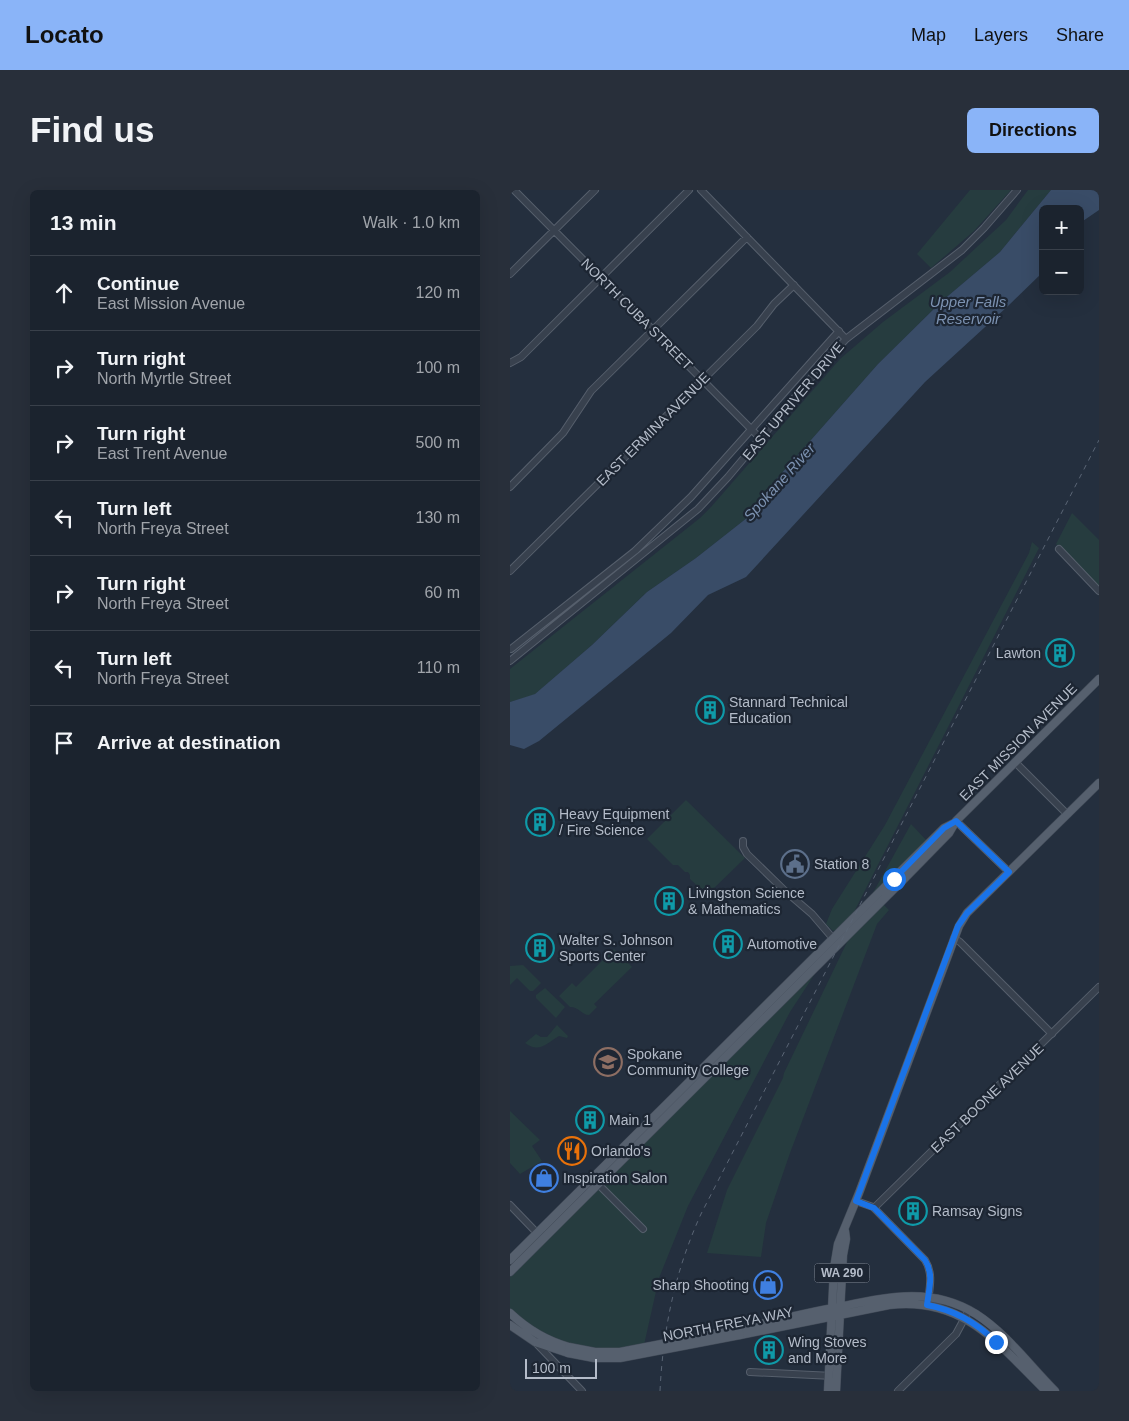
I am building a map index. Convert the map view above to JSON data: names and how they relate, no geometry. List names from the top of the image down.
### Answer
{
  "streets": {
    "main road": ["EAST MISSION AVENUE", "WA 290", "NORTH FREYA WAY"],
    "street": [
      "NORTH CUBA STREET",
      "EAST UPRIVER DRIVE",
      "EAST ERMINA AVENUE",
      "EAST BOONE AVENUE"
    ]
  },
  "crossings": [
    ["NORTH CUBA STREET", "EAST UPRIVER DRIVE"],
    ["NORTH CUBA STREET", "EAST ERMINA AVENUE"],
    ["WA 290", "NORTH FREYA WAY"]
  ],
  "water": ["Upper Falls Reservoir", "Spokane River"],
  "places": {
    "building": [
      "Lawton",
      "Stannard Technical Education",
      "Heavy Equipment / Fire Science",
      "Livingston Science & Mathematics",
      "Automotive",
      "Walter S. Johnson Sports Center",
      "Main 1",
      "Ramsay Signs",
      "Wing Stoves and More"
    ],
    "public building": ["Station 8"],
    "school or university": ["Spokane Community College"],
    "restaurant": ["Orlando's"],
    "shop": ["Inspiration Salon", "Sharp Shooting"]
  },
  "scale_bar": "100 m",
  "page": {
    "header": "Locato",
    "nav": ["Map", "Layers", "Share"],
    "buttons": "Directions",
    "title": "Find us",
    "heading": ["13 min", "Walk · 1.0 km"],
    "map_buttons": ["+", "−"],
    "list": [
      ["Continue", "East Mission Avenue", "120 m"],
      ["Turn right", "North Myrtle Street", "100 m"],
      ["Turn right", "East Trent Avenue", "500 m"],
      ["Turn left", "North Freya Street", "130 m"],
      ["Turn right", "North Freya Street", "60 m"],
      ["Turn left", "North Freya Street", "110 m"],
      "Arrive at destination"
    ],
    "scale": "100 m"
  }
}
